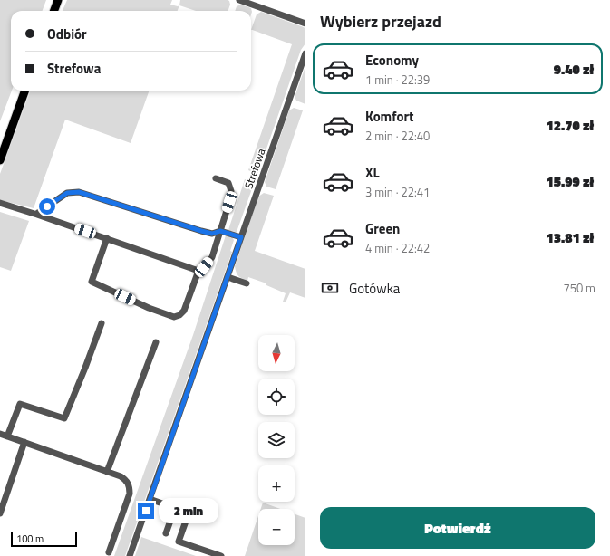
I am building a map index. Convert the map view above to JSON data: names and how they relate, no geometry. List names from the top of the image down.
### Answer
{
  "streets": {
    "street": ["Strefowa"]
  },
  "scale_bar": "100 m",
  "north": "bottom",
  "page": {
    "heading": "Wybierz przejazd",
    "banner": ["Odbiór", "Strefowa"],
    "list": [
      {
        "name": "Economy",
        "note": "1 min · 22:39",
        "value": "9.40 zł"
      },
      {
        "name": "Komfort",
        "note": "2 min · 22:40",
        "value": "12.70 zł"
      },
      {
        "name": "XL",
        "note": "3 min · 22:41",
        "value": "15.99 zł"
      },
      {
        "name": "Green",
        "note": "4 min · 22:42",
        "value": "13.81 zł"
      }
    ],
    "pay": ["Gotówka", "750 m"],
    "map_buttons": ["+", "−"],
    "bubble": "2 min",
    "buttons": "Potwierdź",
    "scale": "100 m"
  }
}
